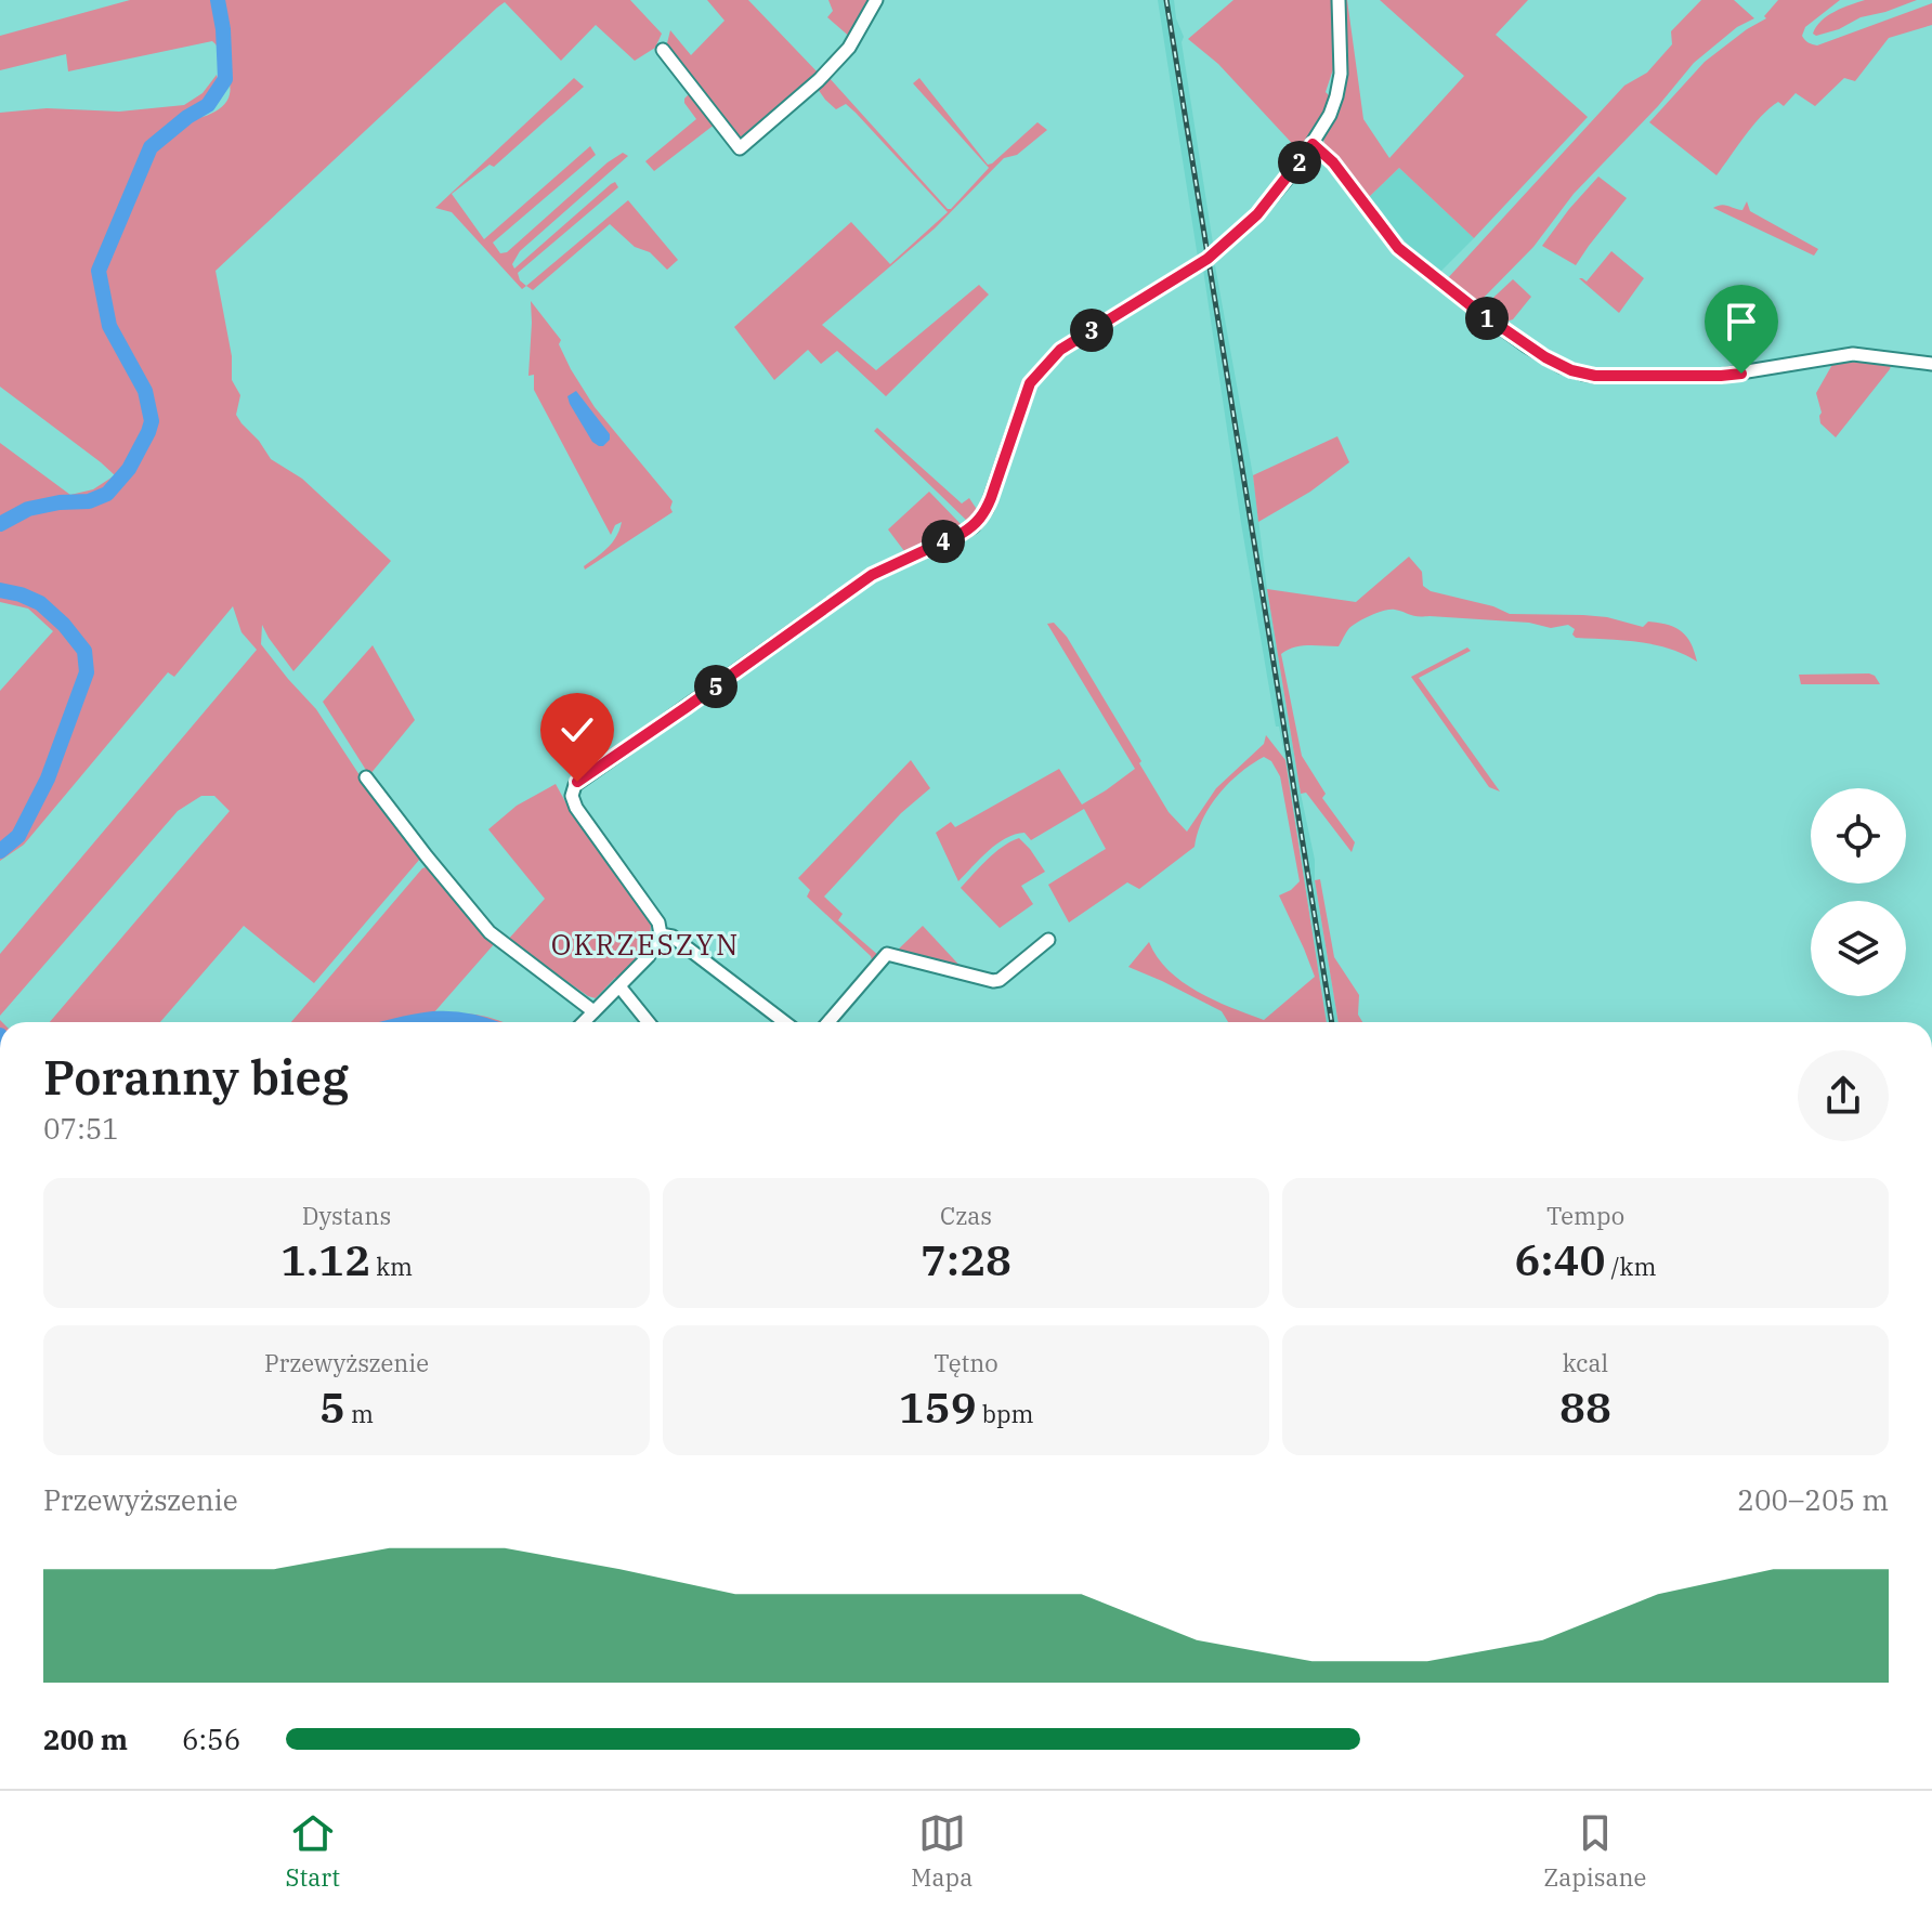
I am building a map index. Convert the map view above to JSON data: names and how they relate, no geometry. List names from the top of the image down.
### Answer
{
  "districts": ["OKRZESZYN"],
  "page": {
    "pins": [
      "2",
      "1",
      "3",
      "4",
      "5"
    ],
    "heading": ["Poranny bieg", "07:51"],
    "stats": [
      ["Dystans", "1.12 km"],
      ["Czas", "7:28"],
      ["Tempo", "6:40 /km"],
      ["Przewyższenie", "5 m"],
      ["Tętno", "159 bpm"],
      ["kcal", "88"]
    ],
    "chart": ["Przewyższenie", "200–205 m"],
    "list": [
      {
        "name": "200 m",
        "note": "6:56"
      }
    ],
    "tabs": ["Start", "Mapa", "Zapisane"]
  }
}
